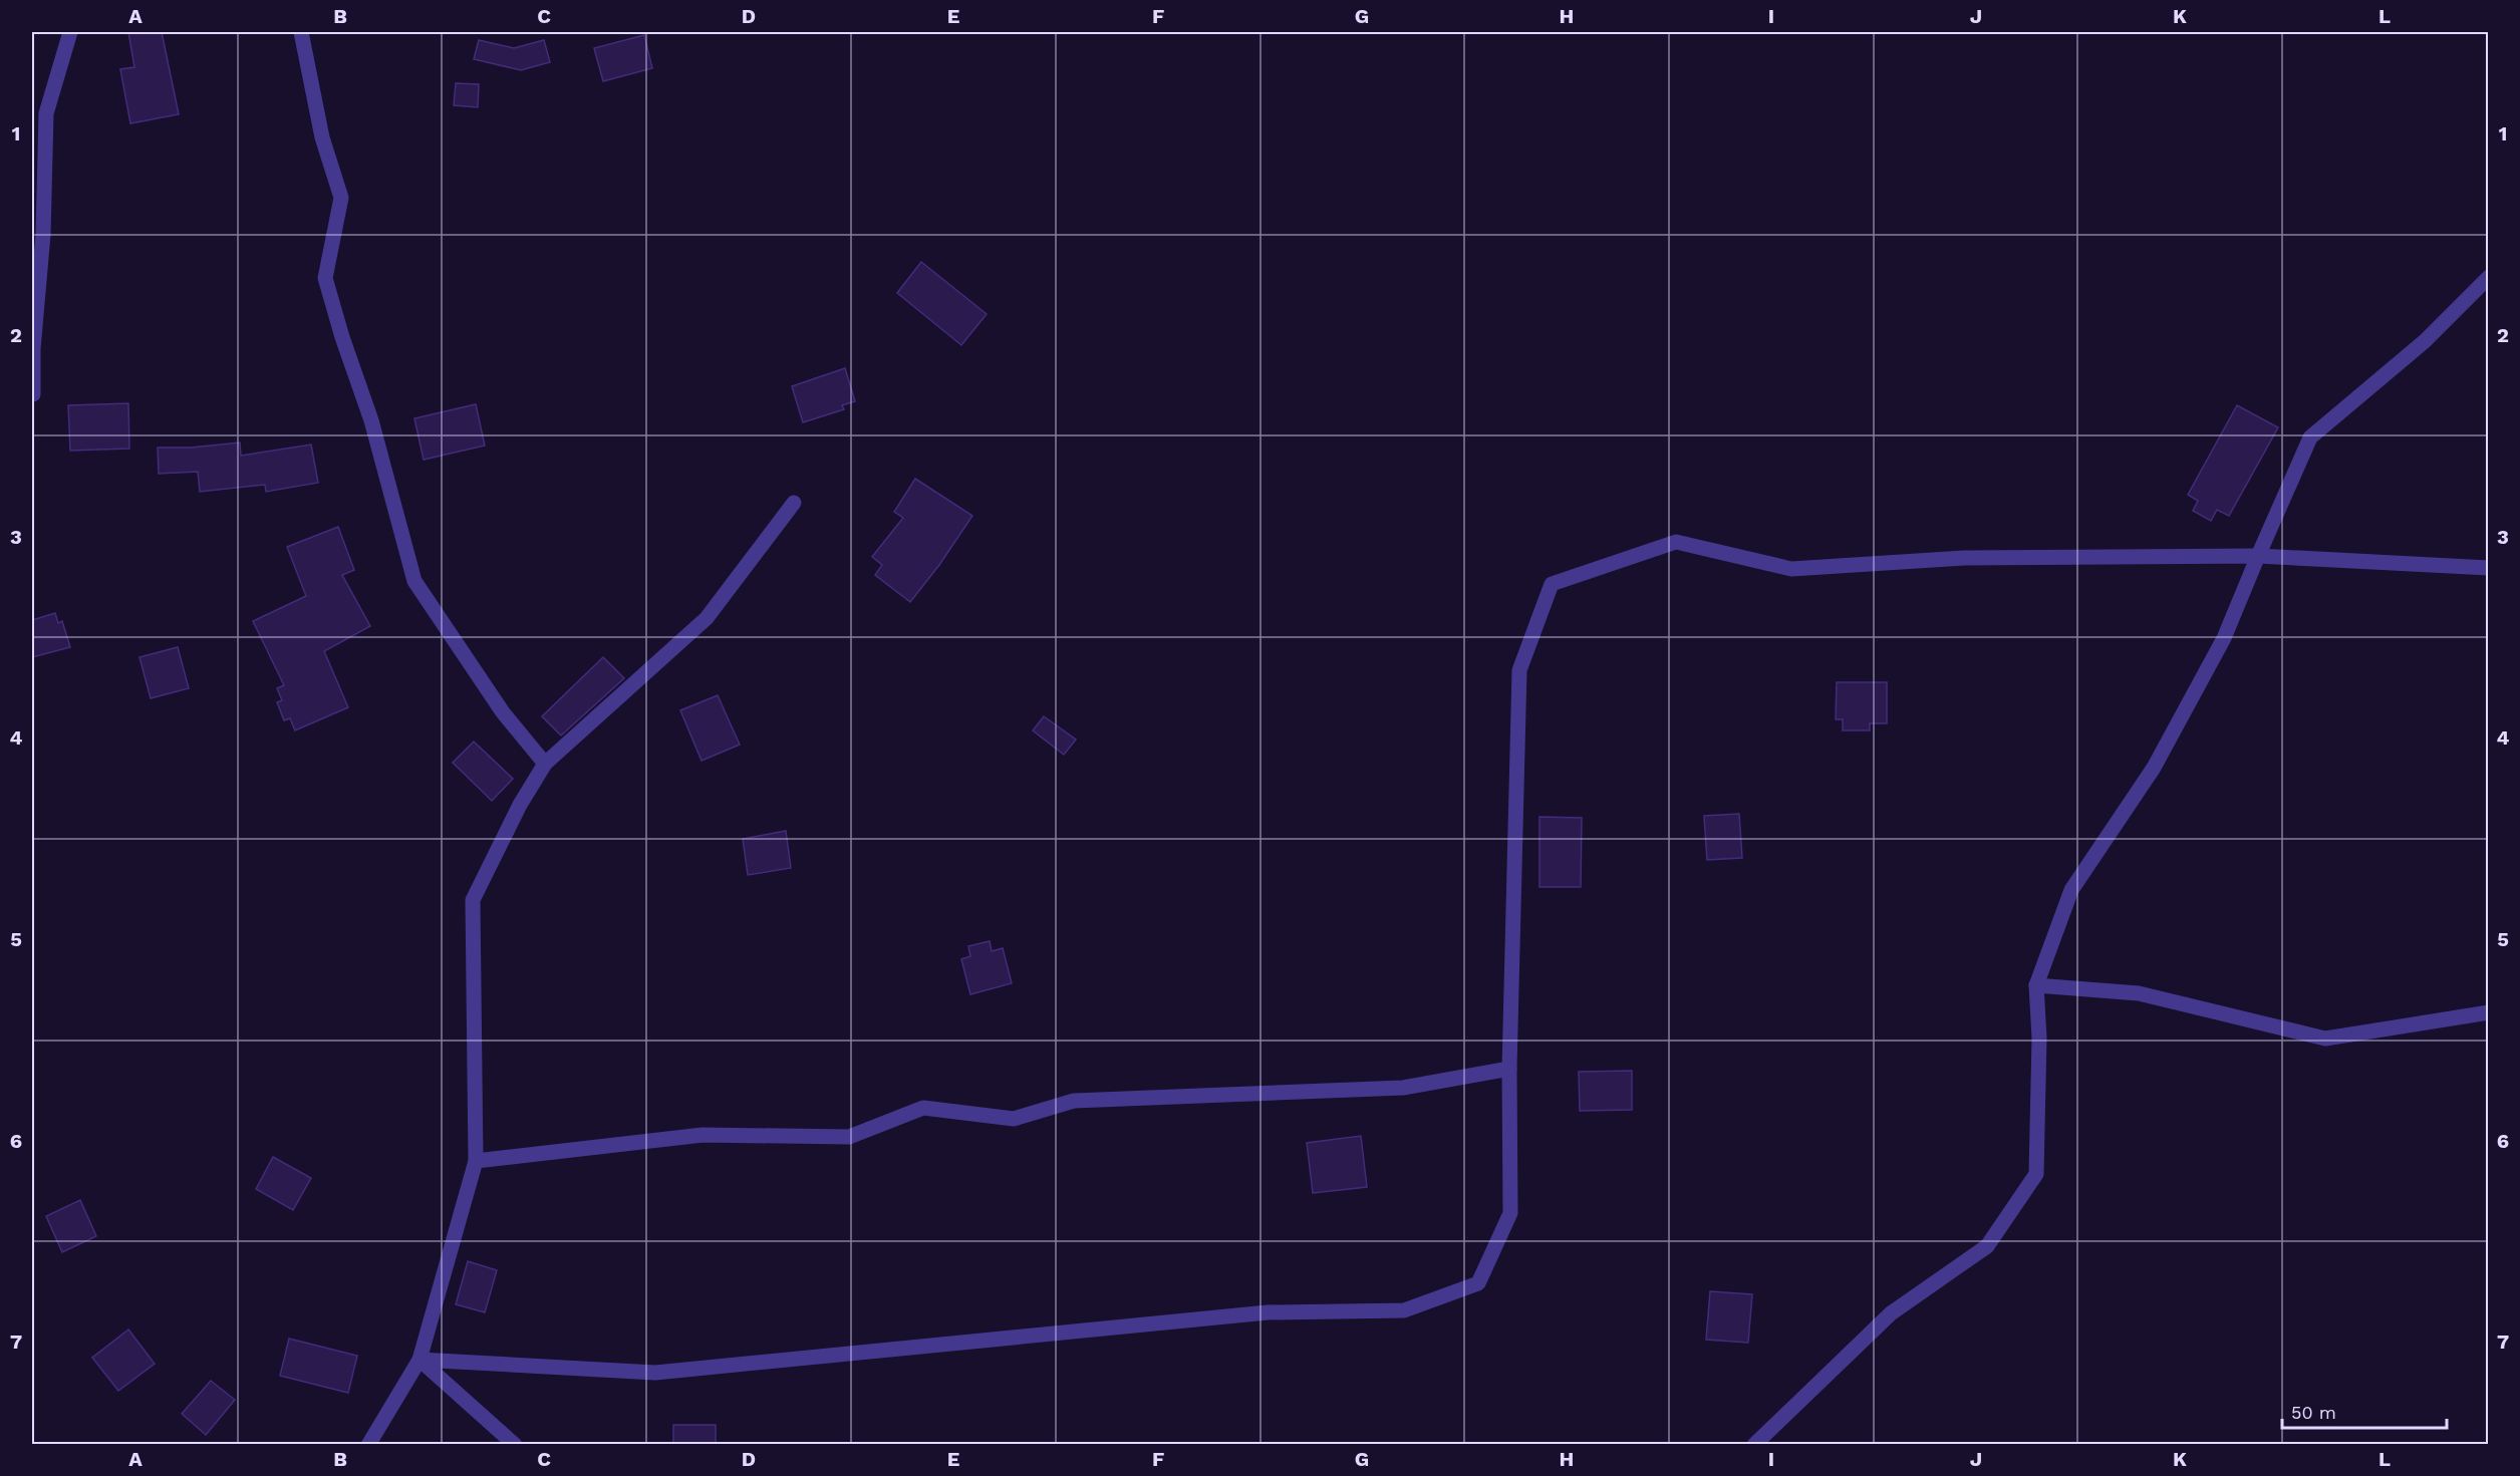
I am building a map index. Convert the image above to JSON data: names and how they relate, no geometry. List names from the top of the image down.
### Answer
{
  "scale_bar": "50 m",
  "grid": {
    "columns": [
      "A",
      "B",
      "C",
      "D",
      "E",
      "F",
      "G",
      "H",
      "I",
      "J",
      "K",
      "L"
    ],
    "rows": [
      "1",
      "2",
      "3",
      "4",
      "5",
      "6",
      "7"
    ]
  }
}
